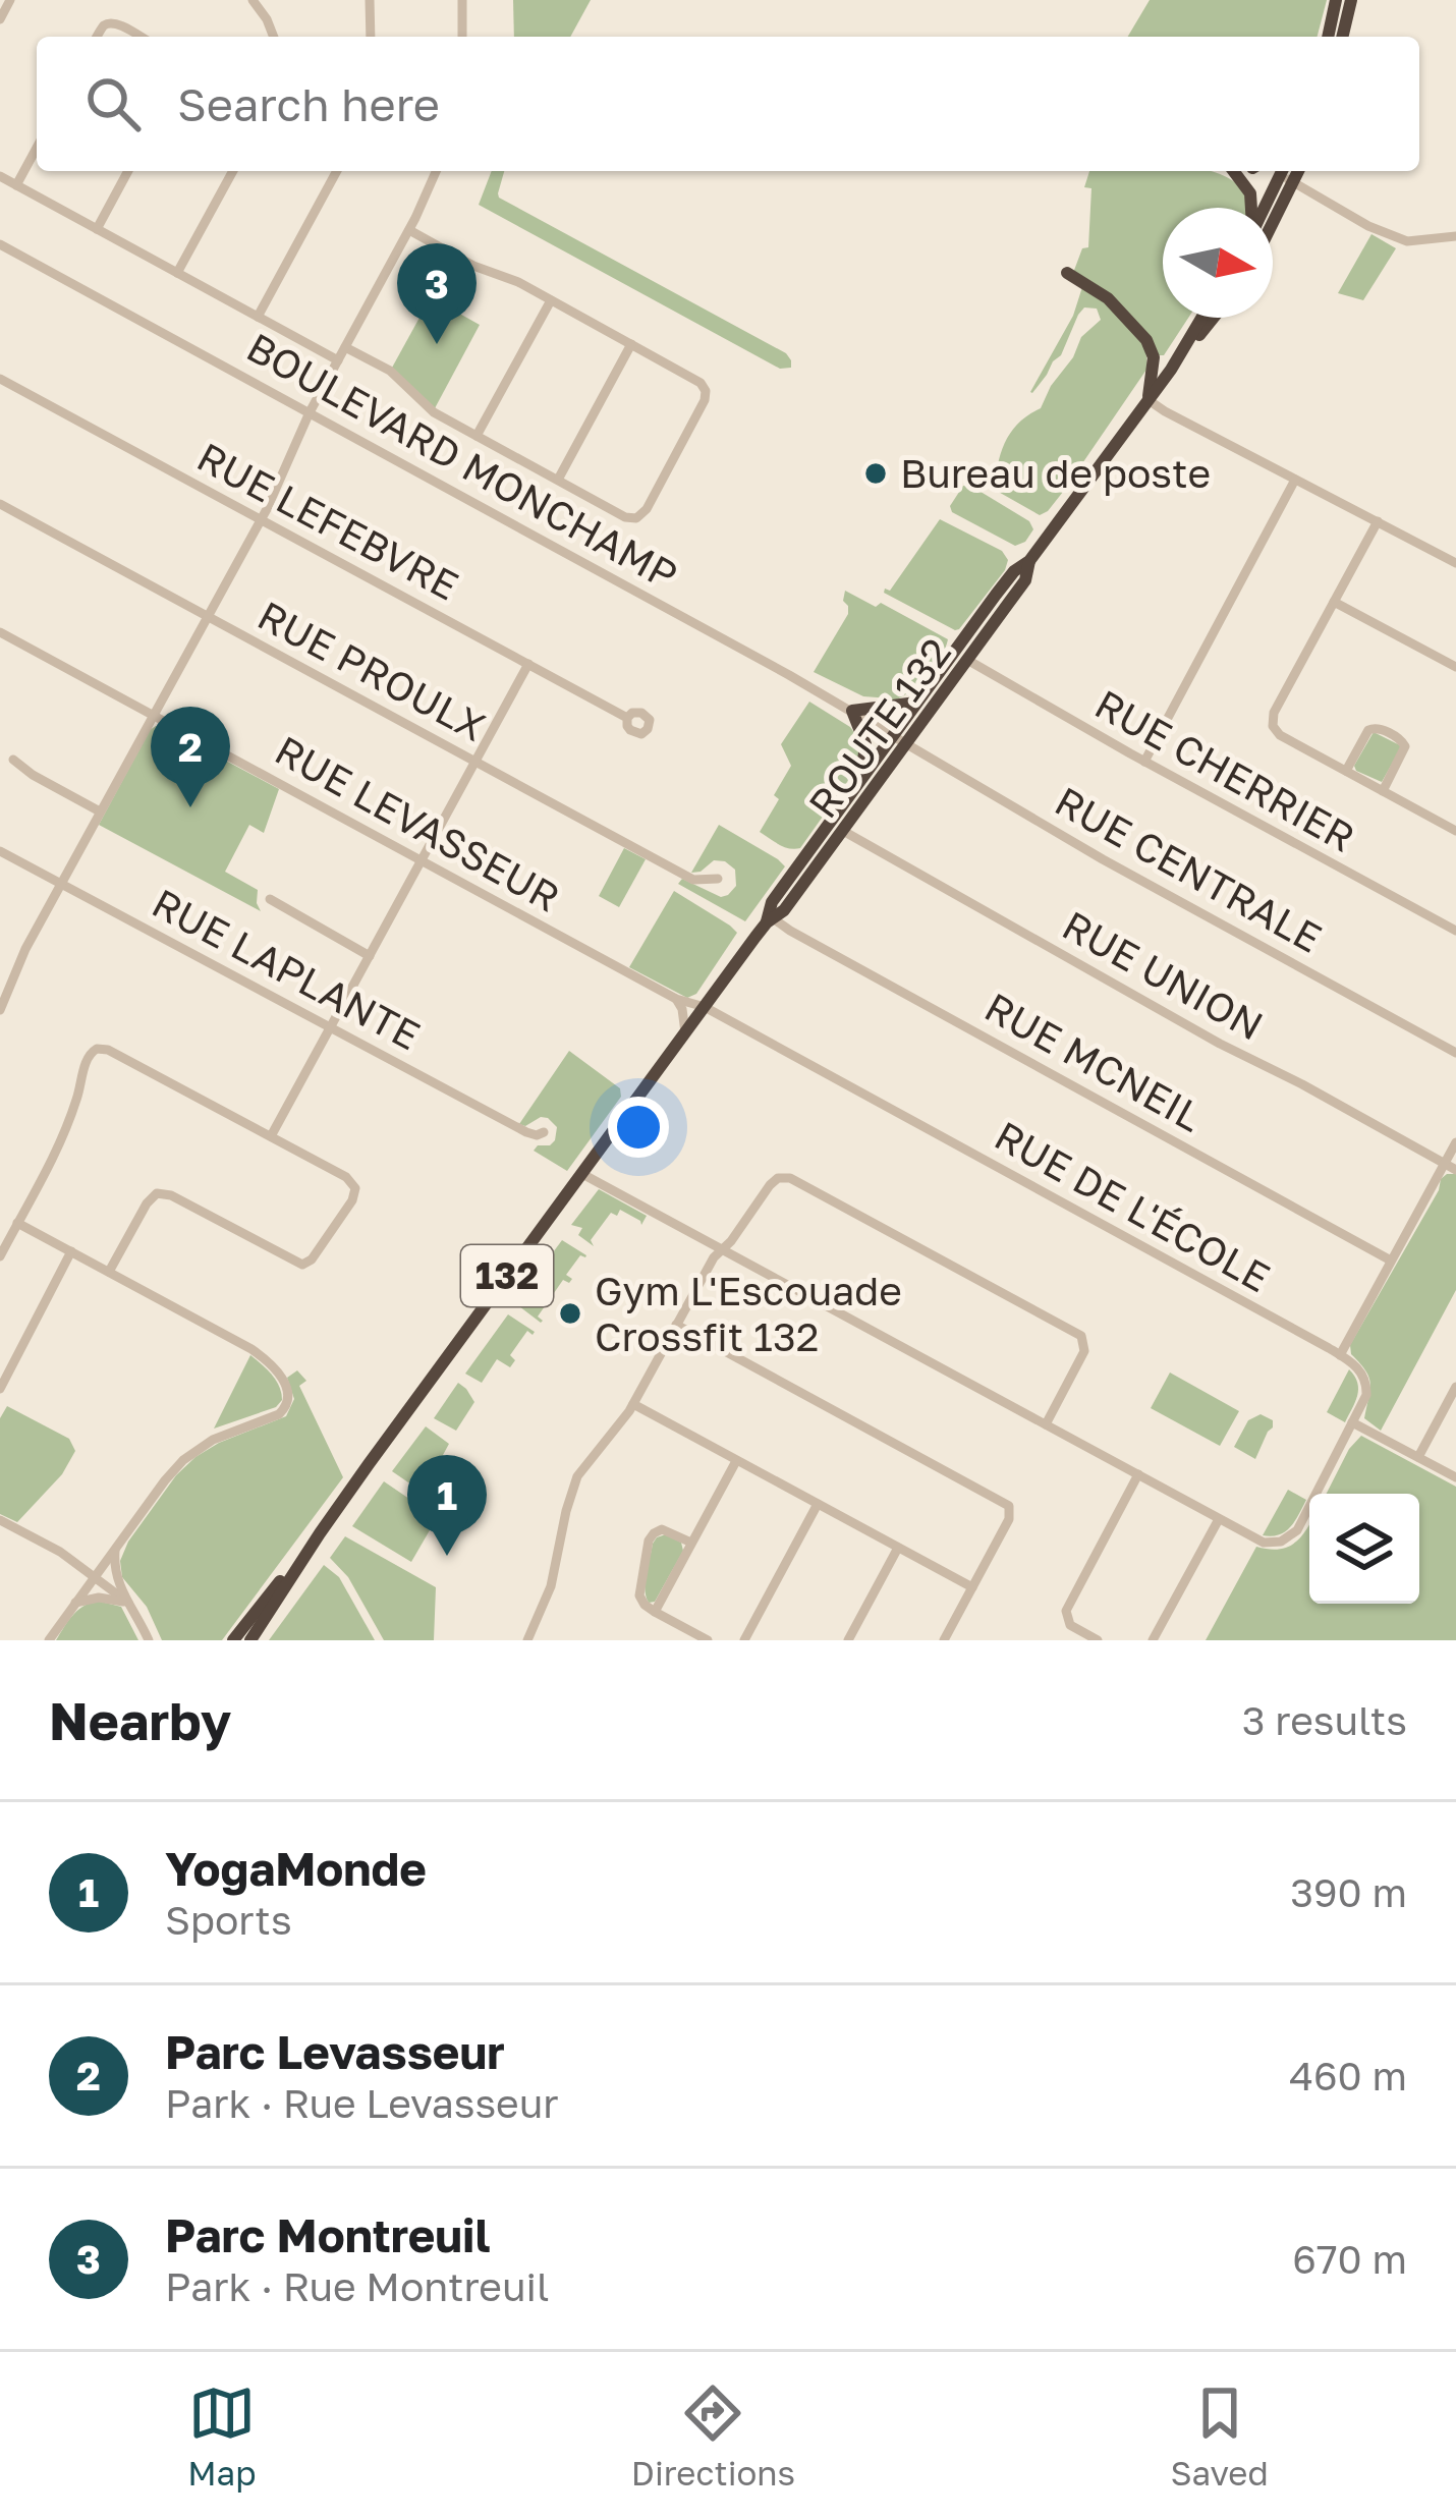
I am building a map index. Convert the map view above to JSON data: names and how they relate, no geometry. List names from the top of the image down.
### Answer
{
  "streets": {
    "highway": ["ROUTE 132", "132"],
    "street": [
      "BOULEVARD MONCHAMP",
      "RUE LEFEBVRE",
      "RUE PROULX",
      "RUE CHERRIER",
      "RUE LEVASSEUR",
      "RUE CENTRALE",
      "RUE LAPLANTE",
      "RUE UNION",
      "RUE MCNEIL",
      "RUE DE L'ÉCOLE"
    ]
  },
  "crossings": [
    ["BOULEVARD MONCHAMP", "ROUTE 132"],
    ["BOULEVARD MONCHAMP", "RUE CENTRALE"],
    ["ROUTE 132", "RUE CHERRIER"],
    ["ROUTE 132", "RUE LEVASSEUR"],
    ["ROUTE 132", "RUE CENTRALE"],
    ["ROUTE 132", "RUE UNION"],
    ["ROUTE 132", "RUE MCNEIL"],
    ["ROUTE 132", "RUE DE L'ÉCOLE"],
    ["ROUTE 132", "132"],
    ["RUE LEVASSEUR", "RUE DE L'ÉCOLE"]
  ],
  "places": ["Bureau de poste", "Gym L'Escouade Crossfit 132"],
  "north": "right",
  "page": {
    "search": "Search here",
    "pins": ["3", "2", "1"],
    "heading": ["Nearby", "3 results"],
    "list": [
      {
        "mark": "1",
        "name": "YogaMonde",
        "note": "Sports",
        "value": "390 m"
      },
      {
        "mark": "2",
        "name": "Parc Levasseur",
        "note": "Park · Rue Levasseur",
        "value": "460 m"
      },
      {
        "mark": "3",
        "name": "Parc Montreuil",
        "note": "Park · Rue Montreuil",
        "value": "670 m"
      }
    ],
    "nav": ["Map", "Directions", "Saved"]
  }
}
